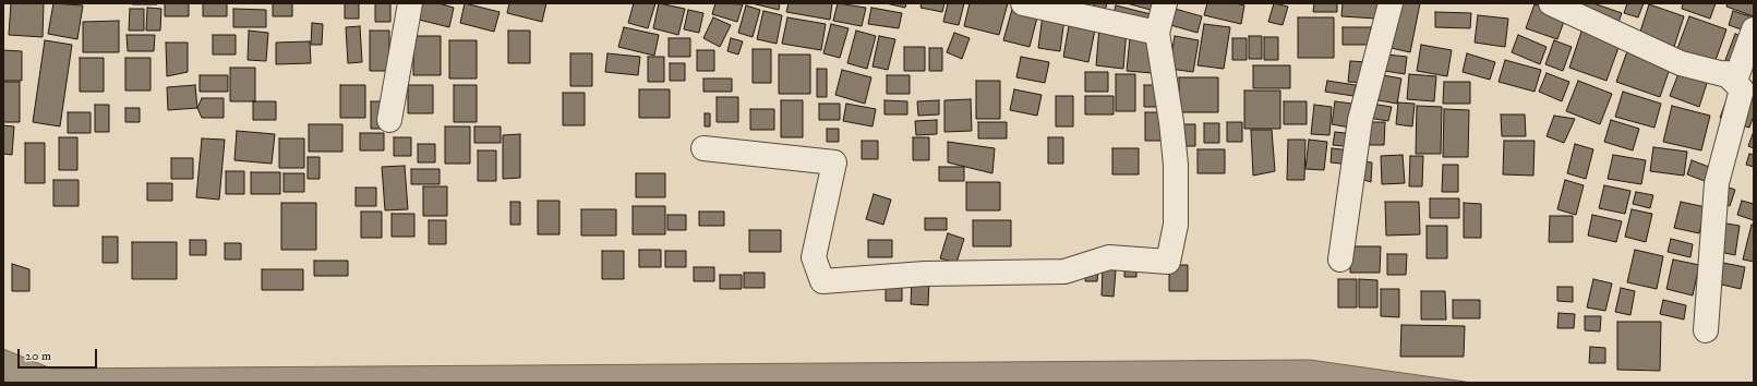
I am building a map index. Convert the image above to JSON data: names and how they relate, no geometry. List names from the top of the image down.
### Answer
{
  "scale_bar": "20 m"
}
